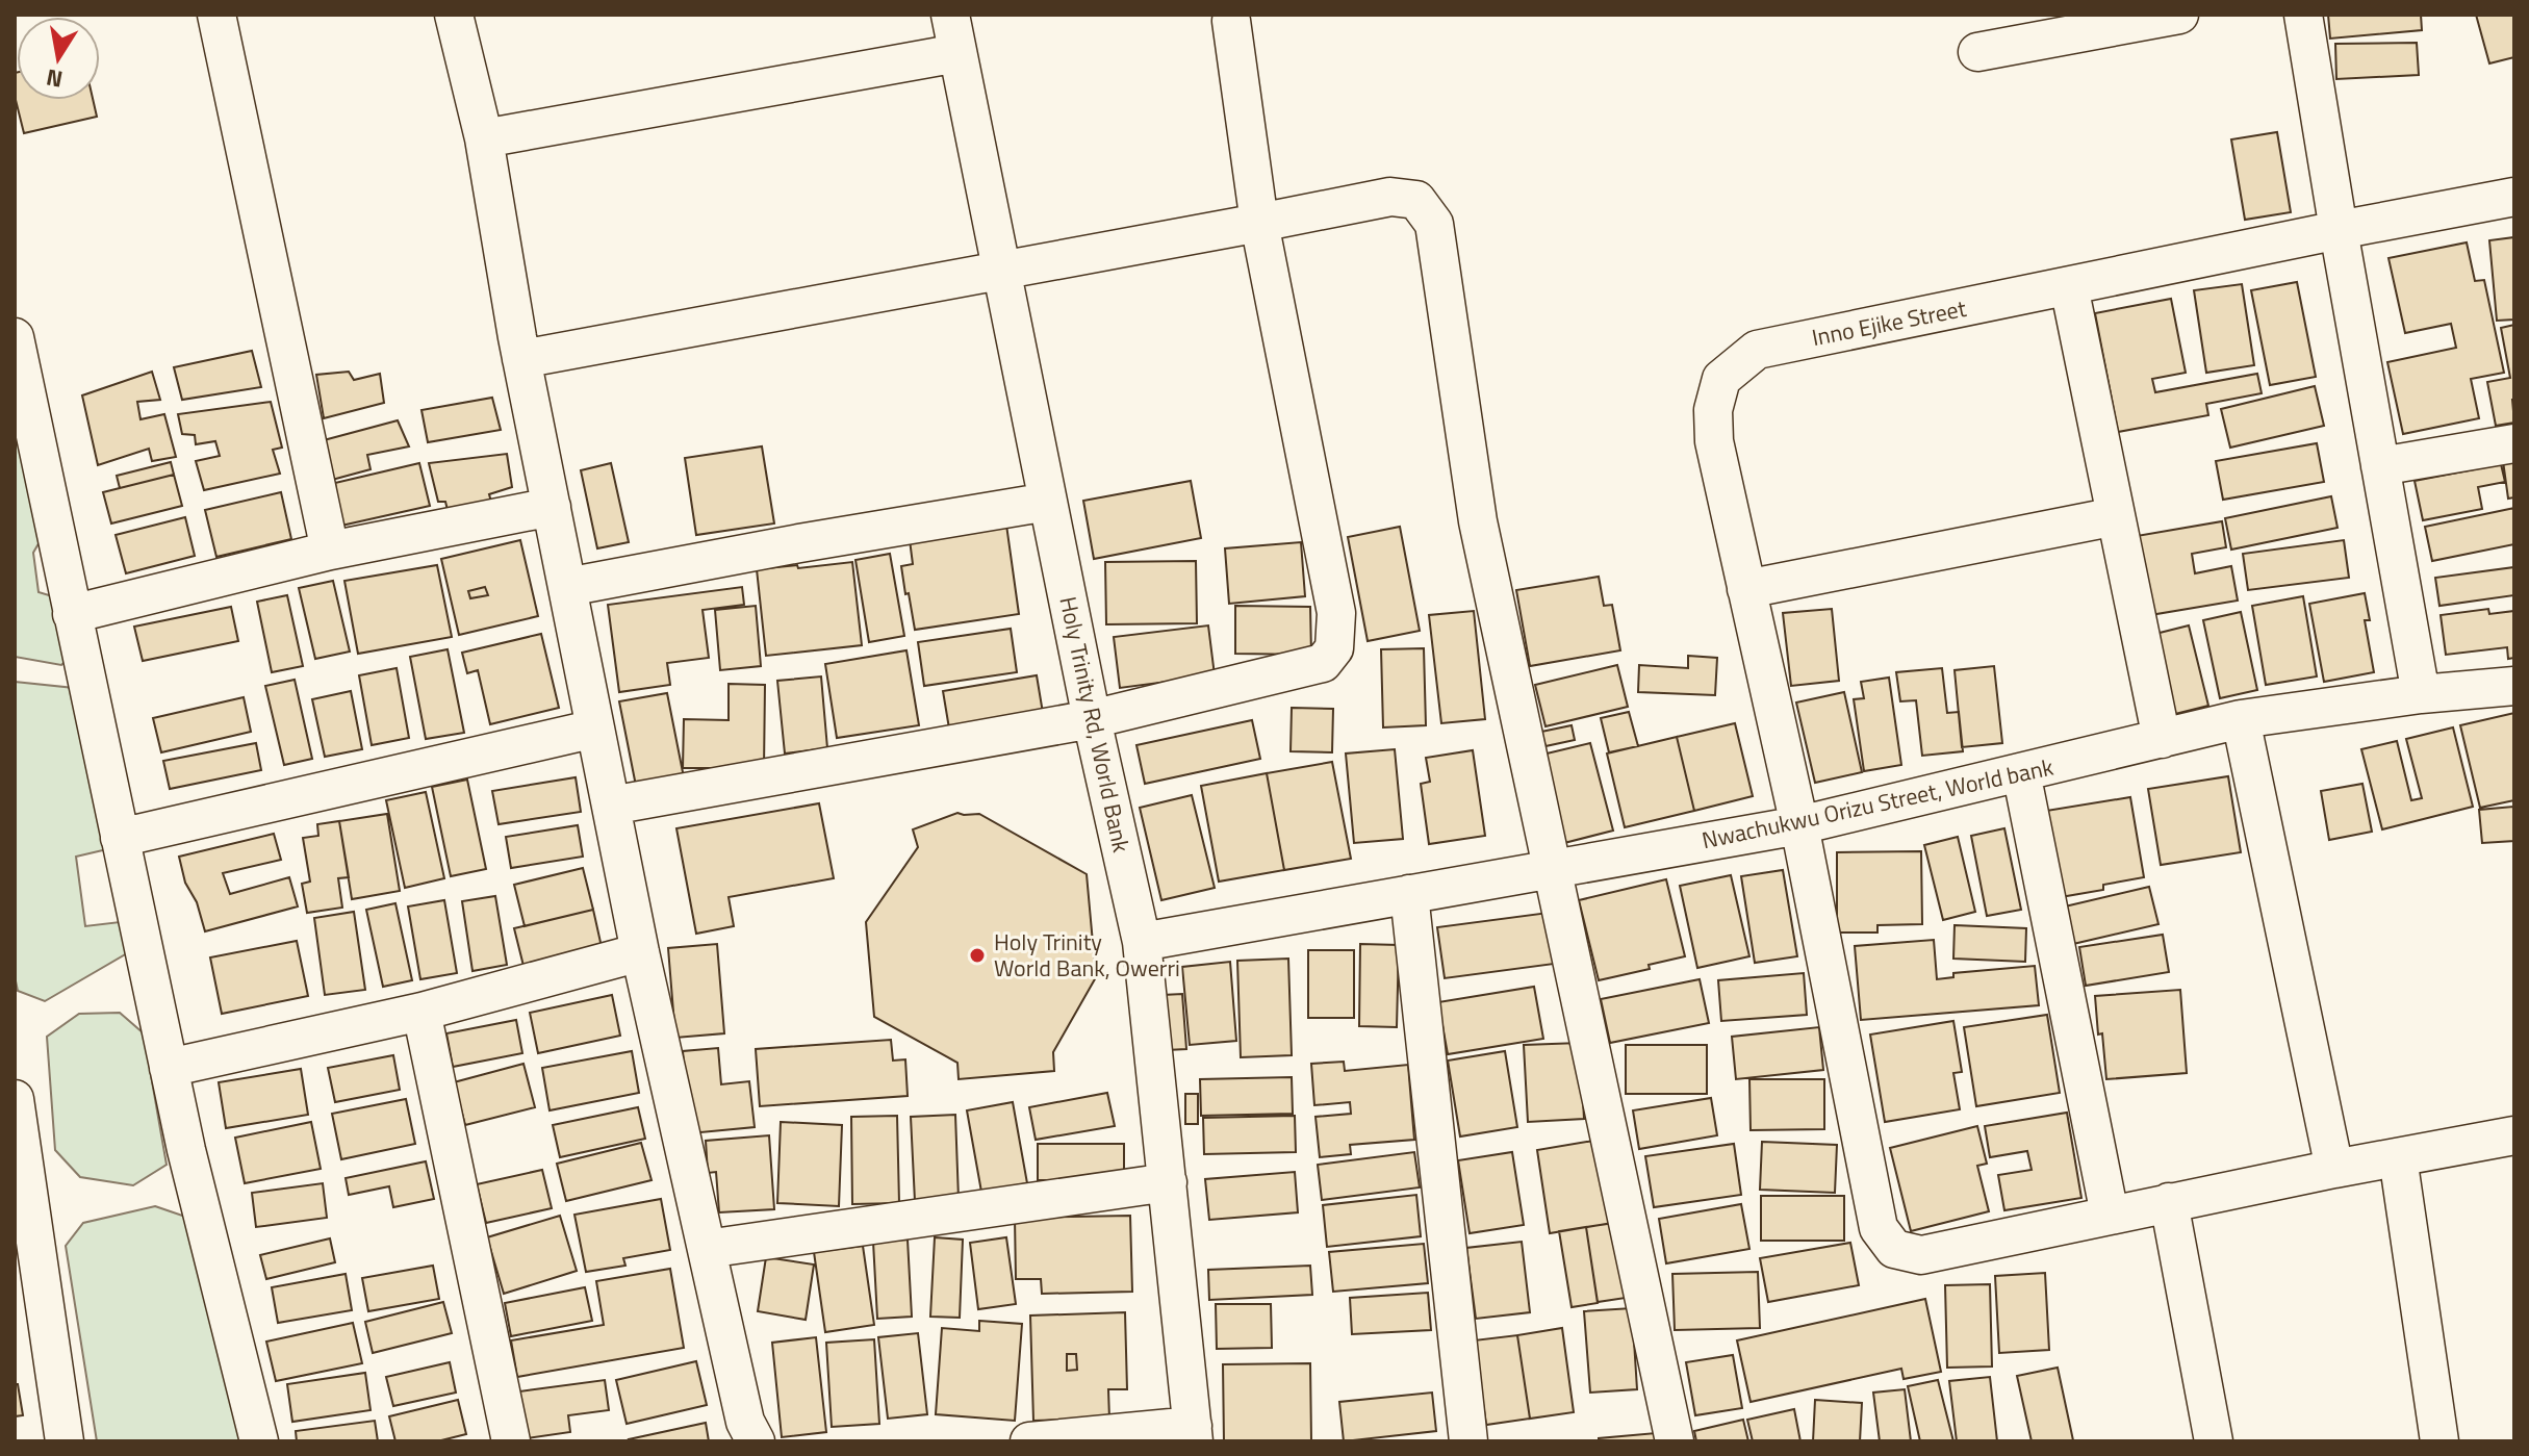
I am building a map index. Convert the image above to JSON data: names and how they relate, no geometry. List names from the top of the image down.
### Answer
{
  "streets": {
    "street": ["Inno Ejike Street", "Holy Trinity Rd, World Bank", "Nwachukwu Orizu Street, World bank"]
  },
  "crossings": [
    ["Inno Ejike Street", "Nwachukwu Orizu Street, World bank"],
    ["Holy Trinity Rd, World Bank", "Nwachukwu Orizu Street, World bank"]
  ],
  "places": ["Holy Trinity World Bank, Owerri"],
  "north": "bottom"
}
